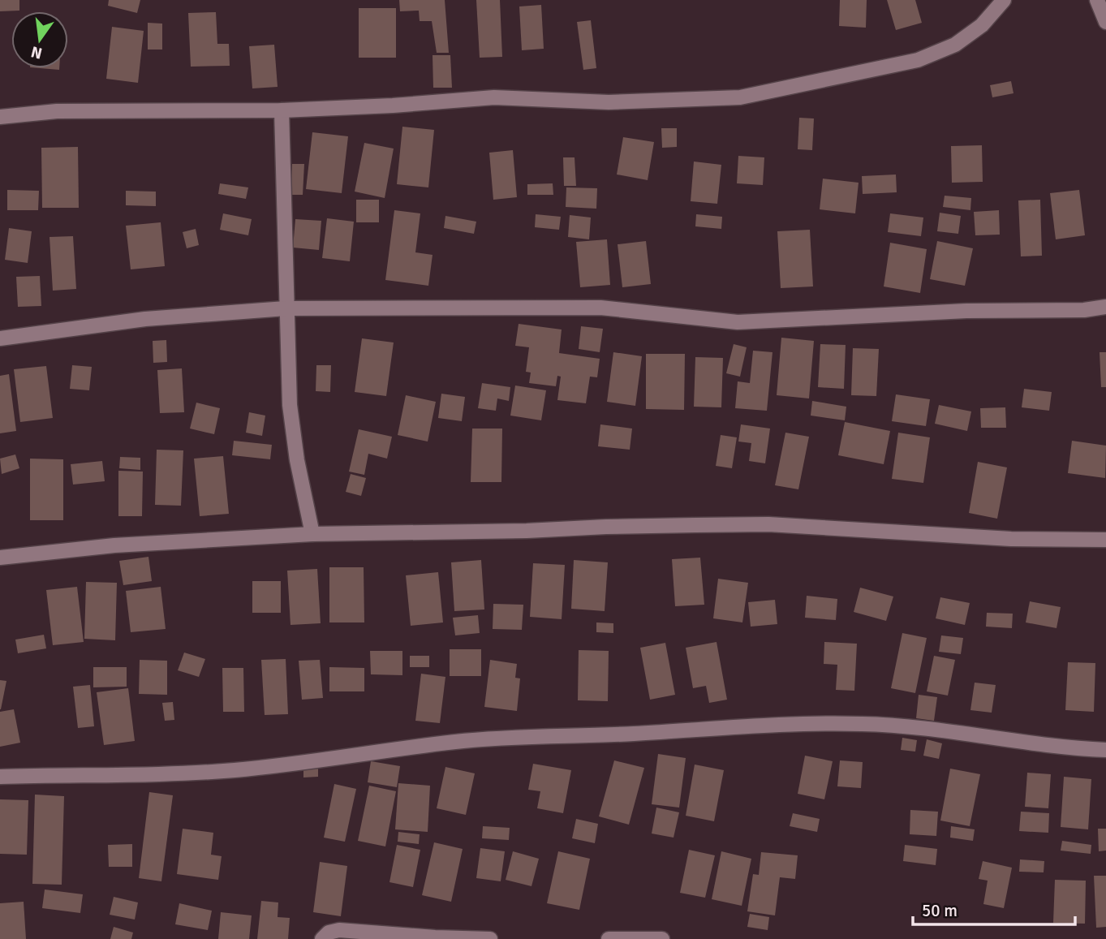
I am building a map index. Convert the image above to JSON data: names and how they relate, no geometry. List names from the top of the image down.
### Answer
{
  "scale_bar": "50 m",
  "north": "bottom"
}
